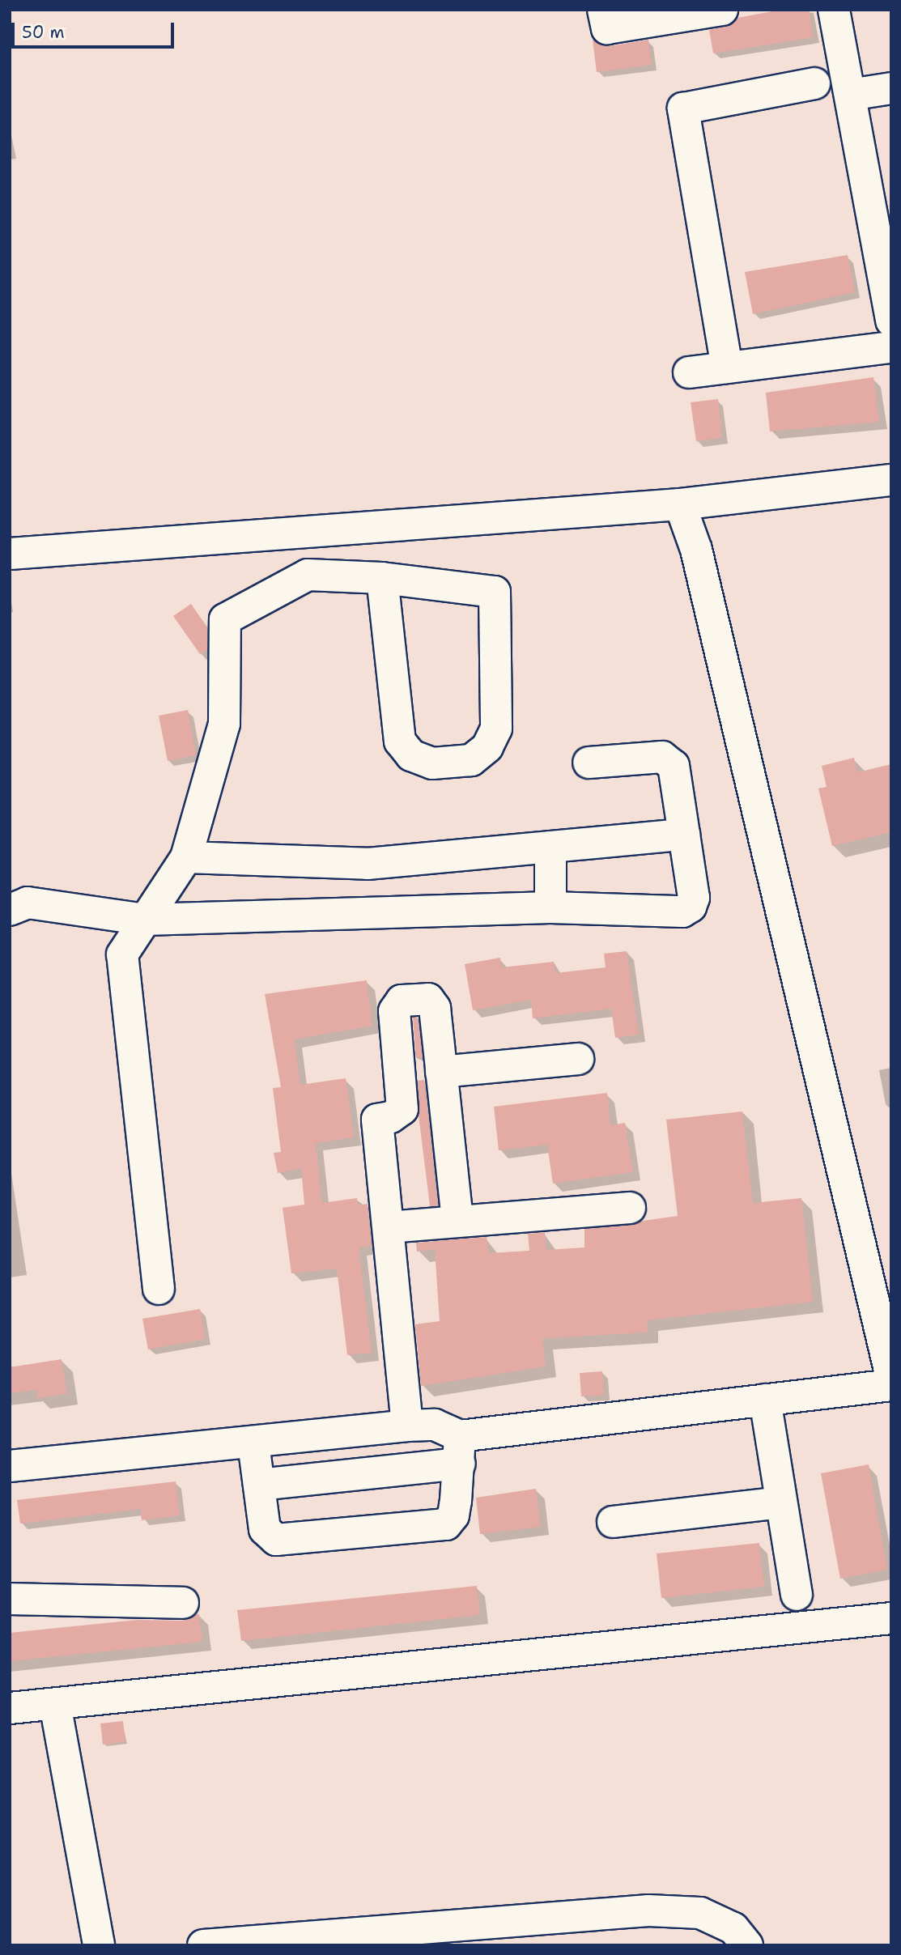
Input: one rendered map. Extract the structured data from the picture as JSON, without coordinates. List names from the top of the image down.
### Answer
{
  "scale_bar": "50 m"
}
